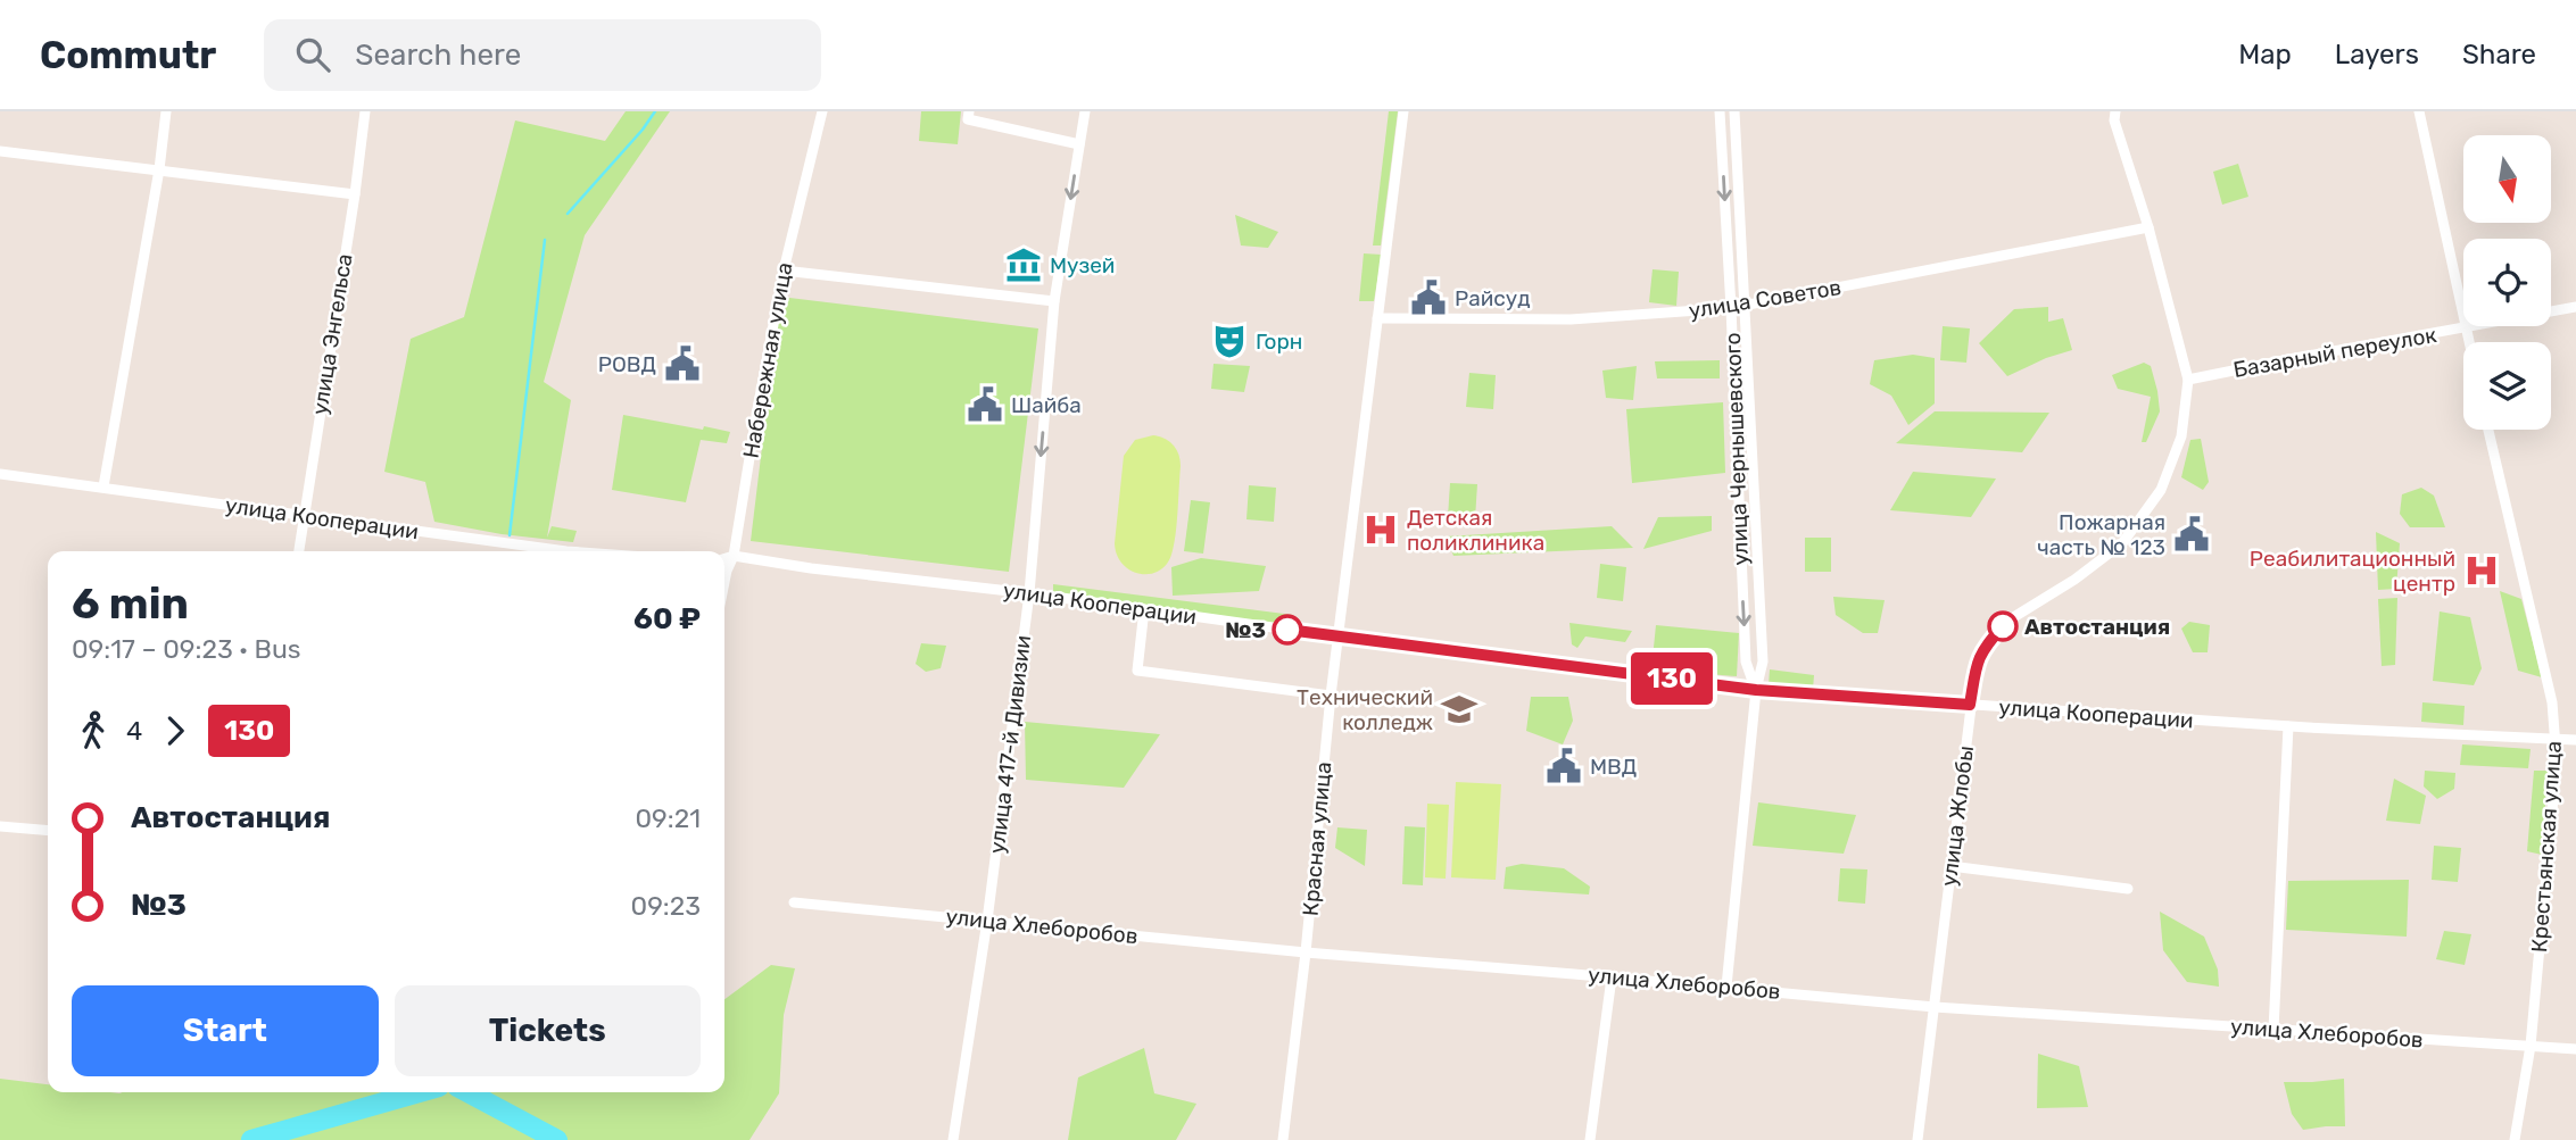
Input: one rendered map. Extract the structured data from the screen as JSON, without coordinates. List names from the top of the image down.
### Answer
{
  "streets": {
    "street": [
      "улица Советов",
      "улица Энгельса",
      "Базарный переулок",
      "Набережная улица",
      "улица Чернышевского",
      "улица Кооперации",
      "улица 417-й Дивизии",
      "улица Жлобы",
      "Красная улица",
      "Крестьянская улица",
      "улица Хлеборобов"
    ]
  },
  "crossings": [
    ["улица Советов", "улица Чернышевского"],
    ["улица Советов", "улица Жлобы"],
    ["улица Советов", "Красная улица"],
    ["улица Энгельса", "улица Кооперации"],
    ["Базарный переулок", "улица Жлобы"],
    ["Набережная улица", "улица Кооперации"],
    ["улица Чернышевского", "улица Кооперации"],
    ["улица Чернышевского", "улица Хлеборобов"],
    ["улица Кооперации", "улица 417-й Дивизии"],
    ["улица Кооперации", "улица Жлобы"],
    ["улица Кооперации", "Красная улица"],
    ["улица Кооперации", "Крестьянская улица"],
    ["улица 417-й Дивизии", "улица Хлеборобов"],
    ["улица Жлобы", "улица Хлеборобов"],
    ["Красная улица", "улица Хлеборобов"],
    ["Крестьянская улица", "улица Хлеборобов"]
  ],
  "one_way": ["улица 417-й Дивизии"],
  "places": {
    "museum": ["Музей"],
    "public building": [
      "Райсуд",
      "РОВД",
      "Шайба",
      "Пожарная часть № 123",
      "МВД"
    ],
    "theatre": ["Горн"],
    "hospital": ["Детская поликлиника", "Реабилитационный центр"],
    "other": ["Автостанция", "№3"],
    "school or university": ["Технический колледж"]
  },
  "lines": ["bus line 130"],
  "north": "bottom",
  "page": {
    "header": "Commutr",
    "search": "Search here",
    "nav": ["Map", "Layers", "Share"],
    "on_map": "130",
    "heading": ["6 min", "09:17 – 09:23 · Bus", "60 ₽"],
    "legs": ["4", "130"],
    "list": [
      {
        "name": "Автостанция",
        "value": "09:21"
      },
      {
        "name": "№3",
        "value": "09:23"
      }
    ],
    "buttons": ["Start", "Tickets"]
  }
}
